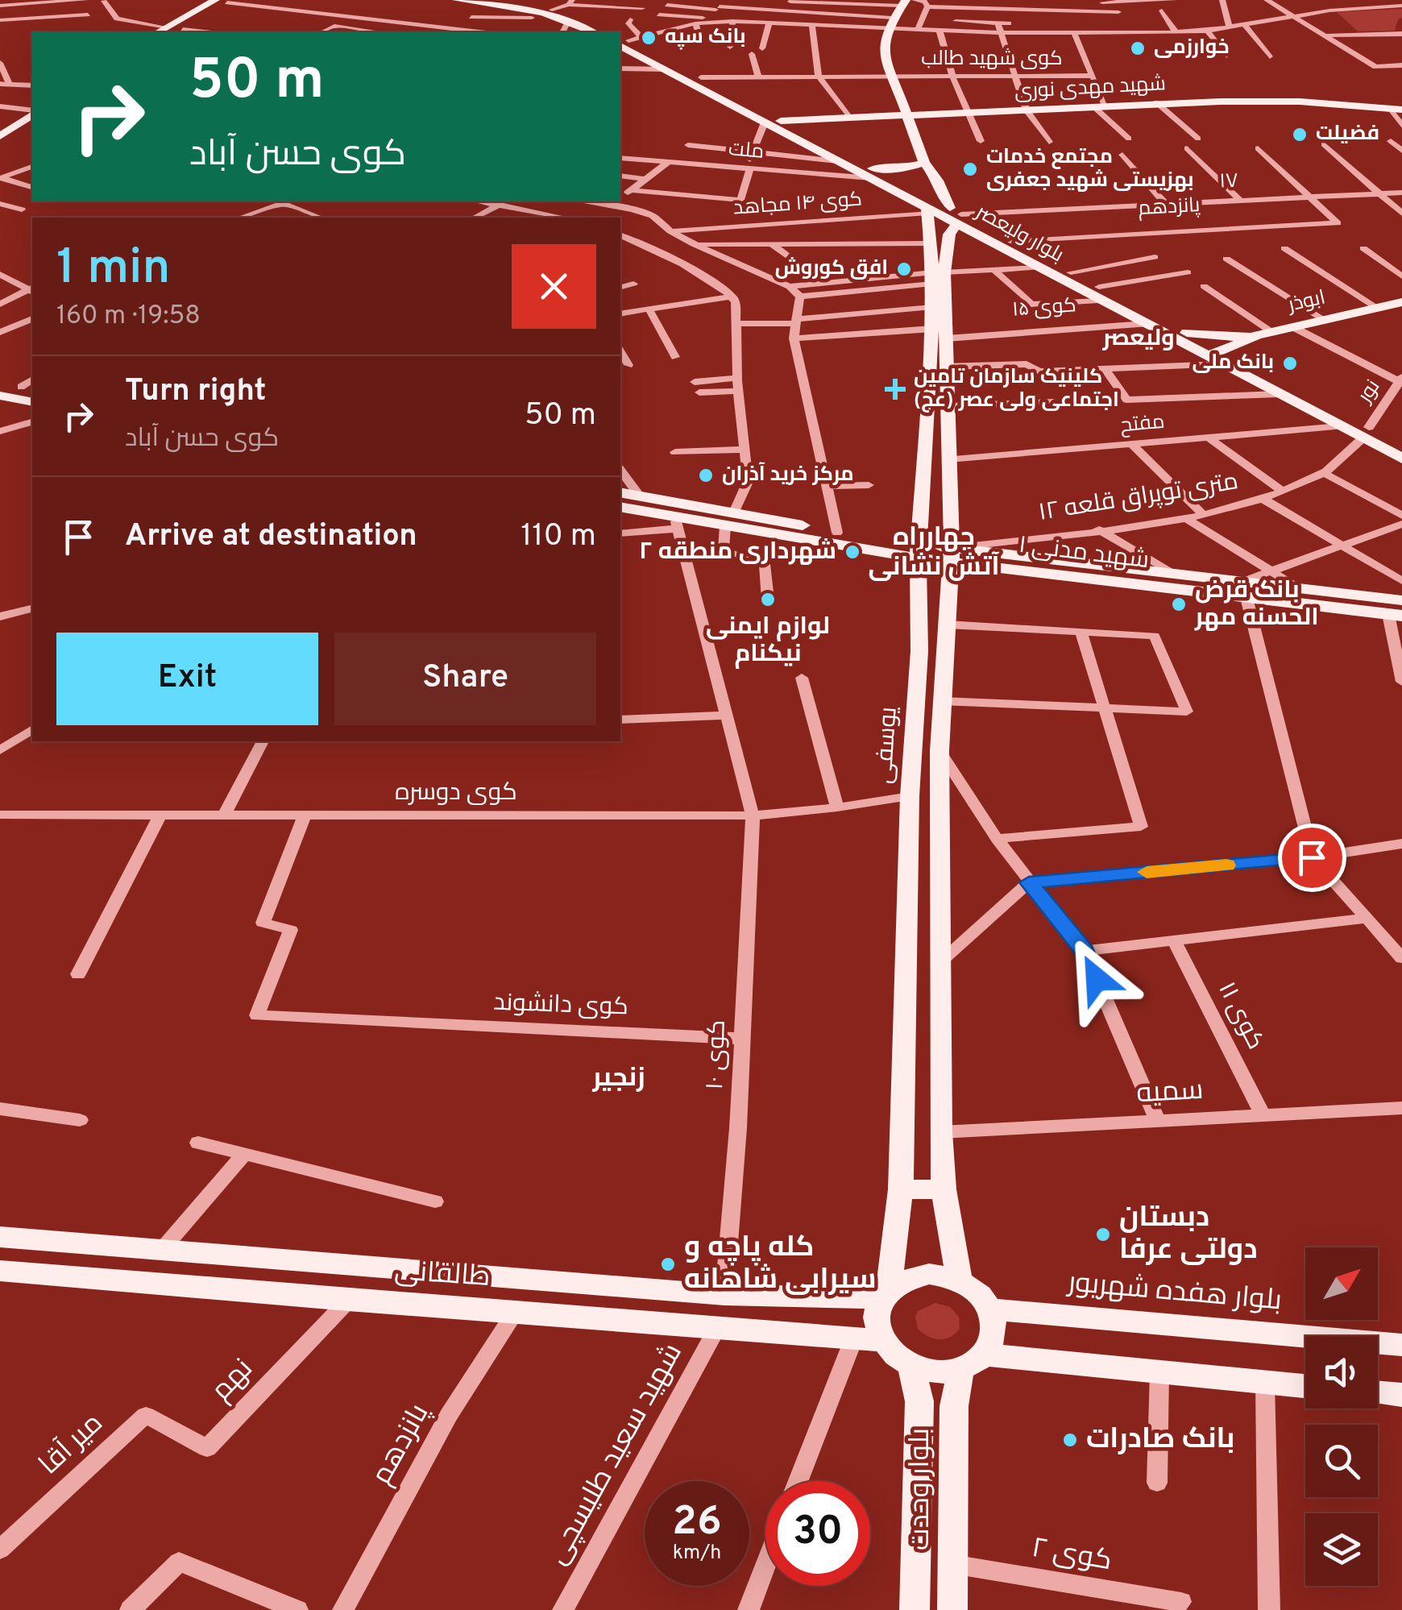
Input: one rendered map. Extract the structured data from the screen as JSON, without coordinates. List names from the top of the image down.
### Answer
{
  "streets": {
    "main road": [
      "شهید مهدی نوری",
      "بلوار ولیعصر",
      "ابوذر",
      "شهید مدنی ۱",
      "یوسفی",
      "طالقانی",
      "بلوار هفده شهریور",
      "بلوار وحدت"
    ],
    "street": [
      "کوی شهید طالب",
      "ملت",
      "۱۷",
      "کوی ۱۴ مجاهد",
      "پانزدهم",
      "کوی ۱۵",
      "نور",
      "مفتح",
      "۱۲ متری توپراق قلعه",
      "کوی دوسره",
      "کوی دانشوند",
      "کوی ۱۱",
      "کوی ۱۰",
      "سمیه",
      "نهم",
      "میر آقا",
      "شهید سعید طلیسچی",
      "کوی ۲"
    ]
  },
  "crossings": [
    ["کوی شهید طالب", "بلوار ولیعصر"],
    ["شهید مهدی نوری", "بلوار ولیعصر"],
    ["ملت", "بلوار ولیعصر"],
    ["۱۷", "پانزدهم"],
    ["۱۷", "بلوار ولیعصر"],
    ["۱۷", "یوسفی"],
    ["کوی ۱۴ مجاهد", "بلوار ولیعصر"],
    ["کوی ۱۴ مجاهد", "یوسفی"],
    ["پانزدهم", "بلوار ولیعصر"],
    ["پانزدهم", "طالقانی"],
    ["بلوار ولیعصر", "ابوذر"],
    ["بلوار ولیعصر", "کوی ۱۵"],
    ["بلوار ولیعصر", "نور"],
    ["بلوار ولیعصر", "مفتح"],
    ["بلوار ولیعصر", "۱۲ متری توپراق قلعه"],
    ["بلوار ولیعصر", "یوسفی"],
    ["کوی ۱۵", "یوسفی"],
    ["نور", "۱۲ متری توپراق قلعه"],
    ["مفتح", "یوسفی"],
    ["۱۲ متری توپراق قلعه", "شهید مدنی ۱"],
    ["۱۲ متری توپراق قلعه", "یوسفی"],
    ["شهید مدنی ۱", "یوسفی"],
    ["شهید مدنی ۱", "کوی ۱۰"],
    ["یوسفی", "کوی دوسره"],
    ["یوسفی", "سمیه"],
    ["یوسفی", "طالقانی"],
    ["یوسفی", "بلوار هفده شهریور"],
    ["یوسفی", "بلوار وحدت"],
    ["کوی دوسره", "کوی دانشوند"],
    ["کوی دوسره", "کوی ۱۰"],
    ["کوی دانشوند", "کوی ۱۰"],
    ["کوی ۱۱", "سمیه"],
    ["کوی ۱۰", "طالقانی"],
    ["طالقانی", "بلوار هفده شهریور"],
    ["طالقانی", "نهم"],
    ["طالقانی", "شهید سعید طلیسچی"],
    ["طالقانی", "بلوار وحدت"],
    ["بلوار هفده شهریور", "بلوار وحدت"],
    ["نهم", "میر آقا"],
    ["بلوار وحدت", "کوی ۲"]
  ],
  "districts": ["ولیعصر", "چهارراه آتش نشانی", "زنجیر"],
  "places": {
    "other": [
      "بانک سپه",
      "خوارزمی",
      "فضیلت",
      "مجتمع خدمات بهزیستی شهید جعفری",
      "افق کوروش",
      "بانک ملی",
      "مرکز خرید آذران",
      "شهرداری منطقه ۲",
      "لوازم ایمنی نیکنام",
      "بانک قرض الحسنه مهر",
      "دبستان دولتی عرفا",
      "کله پاچه و سیرابی شاهانه",
      "بانک صادرات"
    ],
    "health": ["کلینیک سازمان تامین اجتماعی ولی عصر (عج)"]
  },
  "north": "top right",
  "page": {
    "turn": ["50 m", "کوی حسن آباد"],
    "heading": ["1 min", "160 m · 19:58"],
    "list": [
      {
        "name": "Turn right",
        "note": "کوی حسن آباد",
        "value": "50 m"
      },
      {
        "name": "Arrive at destination",
        "value": "110 m"
      }
    ],
    "buttons": ["Exit", "Share"],
    "speed": "26 km/h",
    "limit": "30"
  }
}
